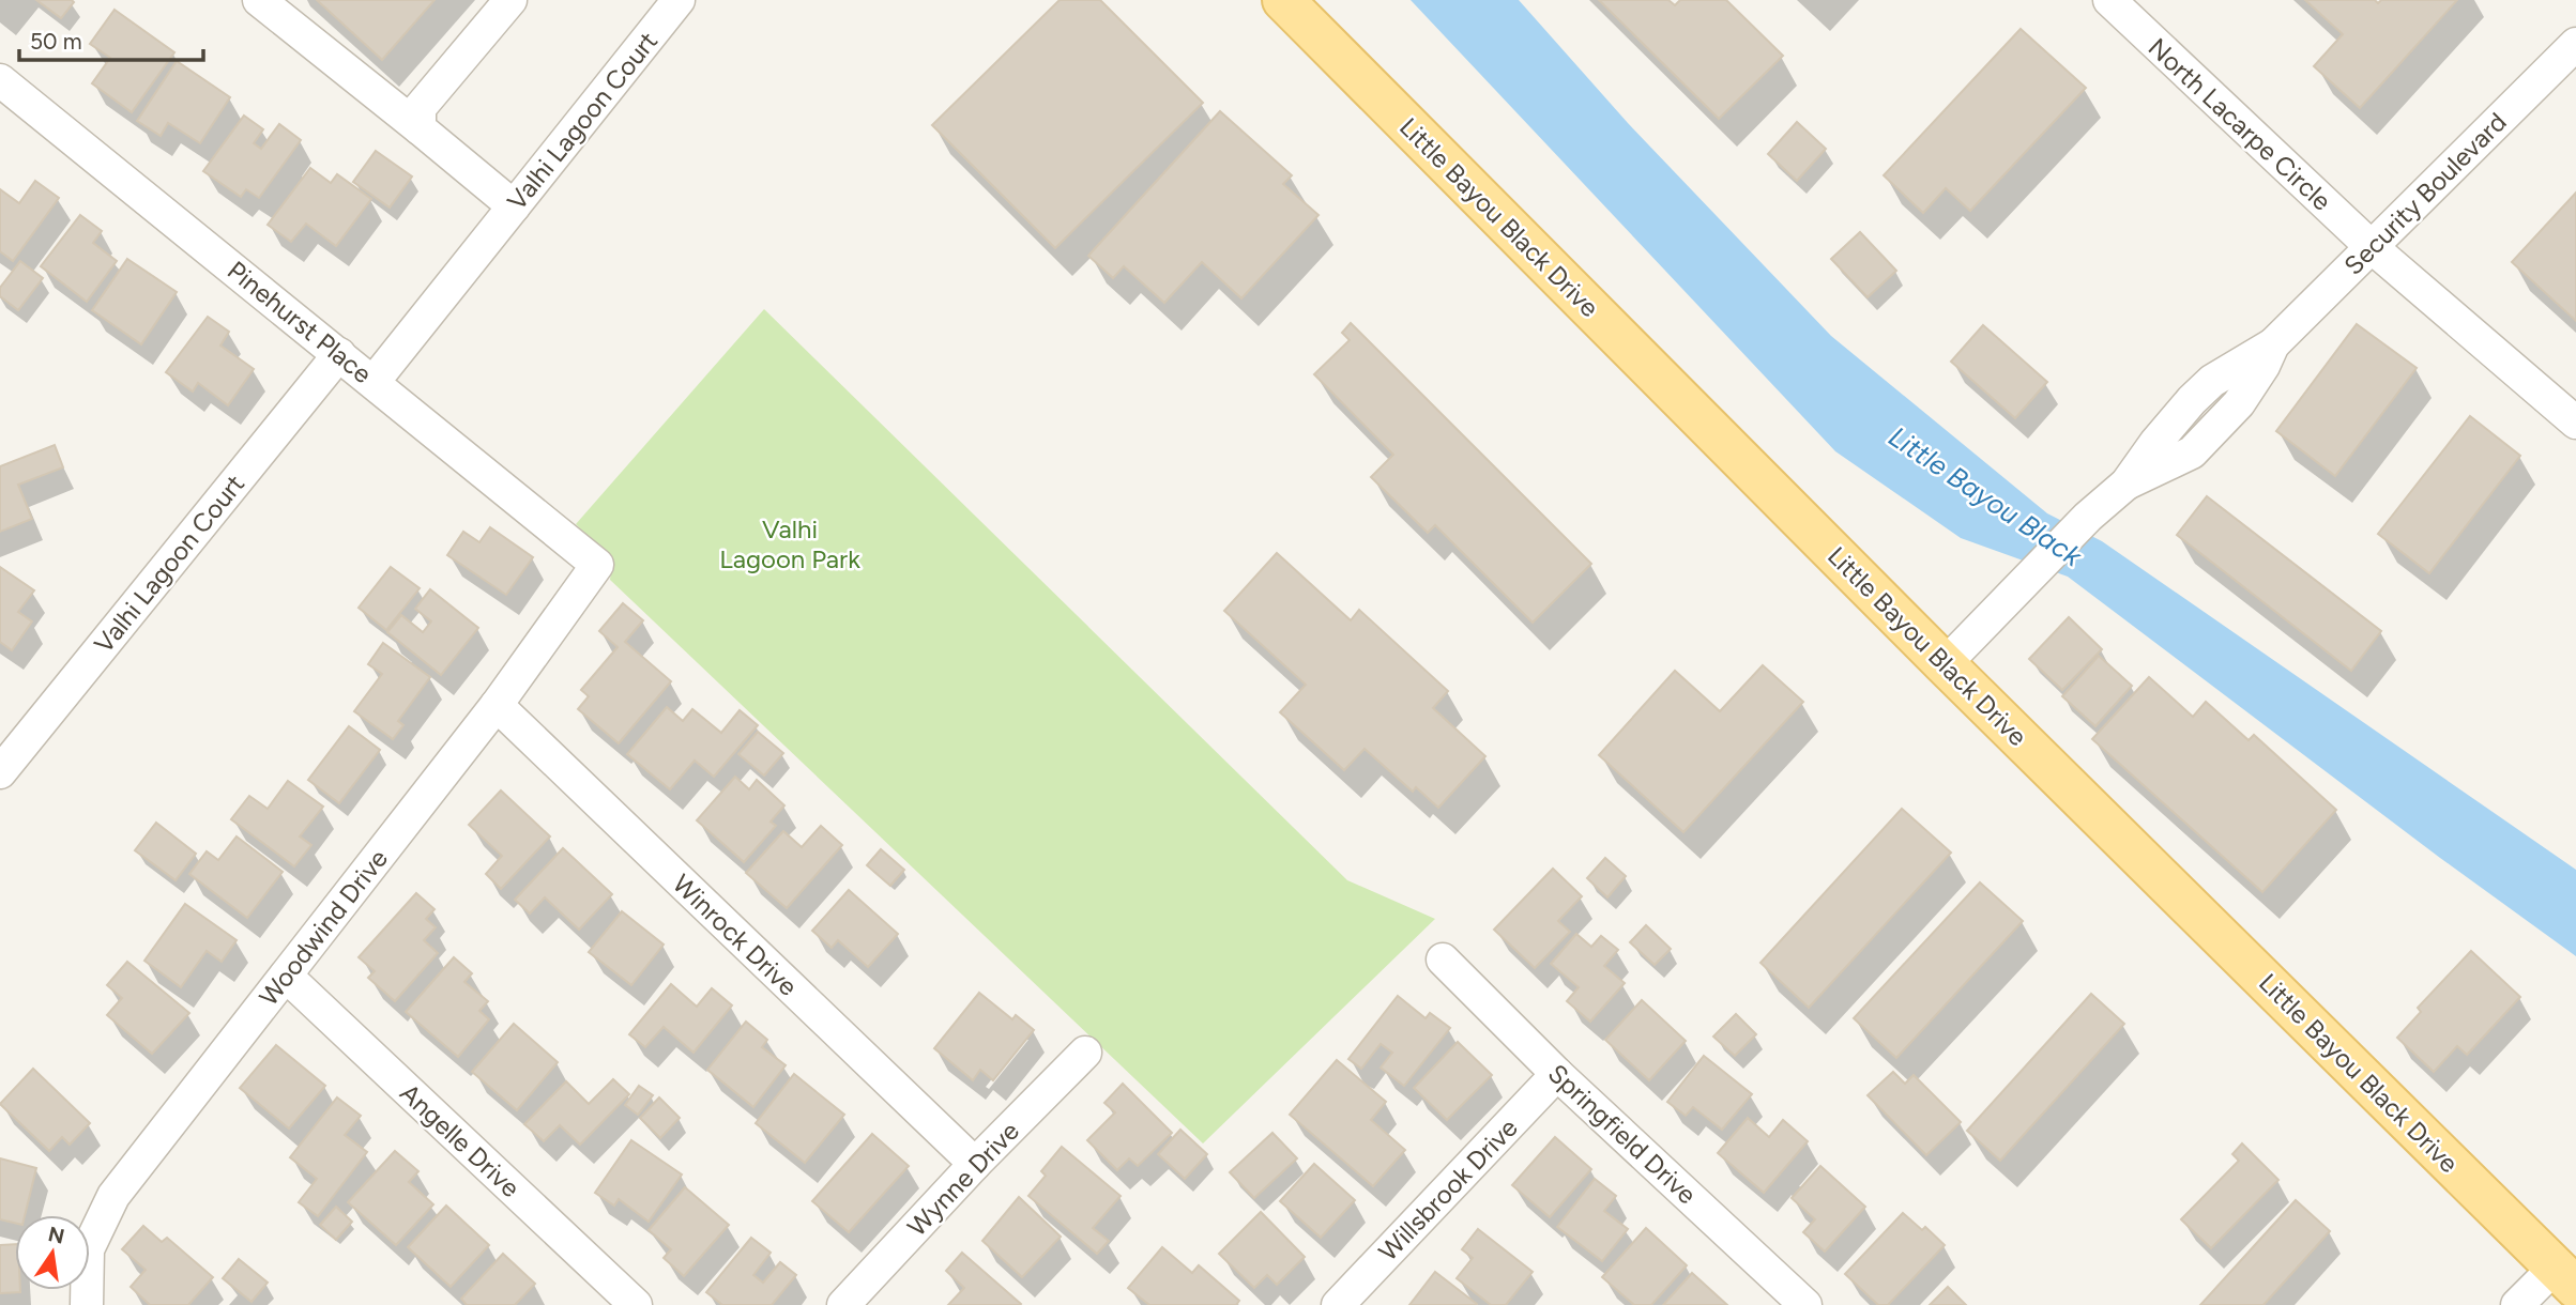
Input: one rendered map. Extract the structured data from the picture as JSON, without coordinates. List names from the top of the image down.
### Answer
{
  "streets": {
    "main road": ["Little Bayou Black Drive"],
    "street": [
      "Valhi Lagoon Court",
      "North Lacarpe Circle",
      "Security Boulevard",
      "Pinehurst Place",
      "Woodwind Drive",
      "Winrock Drive",
      "Springfield Drive",
      "Angelle Drive",
      "Wynne Drive",
      "Willsbrook Drive"
    ]
  },
  "crossings": [
    ["Valhi Lagoon Court", "Pinehurst Place"],
    ["North Lacarpe Circle", "Security Boulevard"],
    ["Security Boulevard", "Little Bayou Black Drive"],
    ["Pinehurst Place", "Woodwind Drive"],
    ["Woodwind Drive", "Winrock Drive"],
    ["Woodwind Drive", "Angelle Drive"],
    ["Winrock Drive", "Wynne Drive"],
    ["Springfield Drive", "Willsbrook Drive"]
  ],
  "water": ["Little Bayou Black"],
  "parks": ["Valhi Lagoon Park"],
  "scale_bar": "50 m",
  "north": "top"
}
